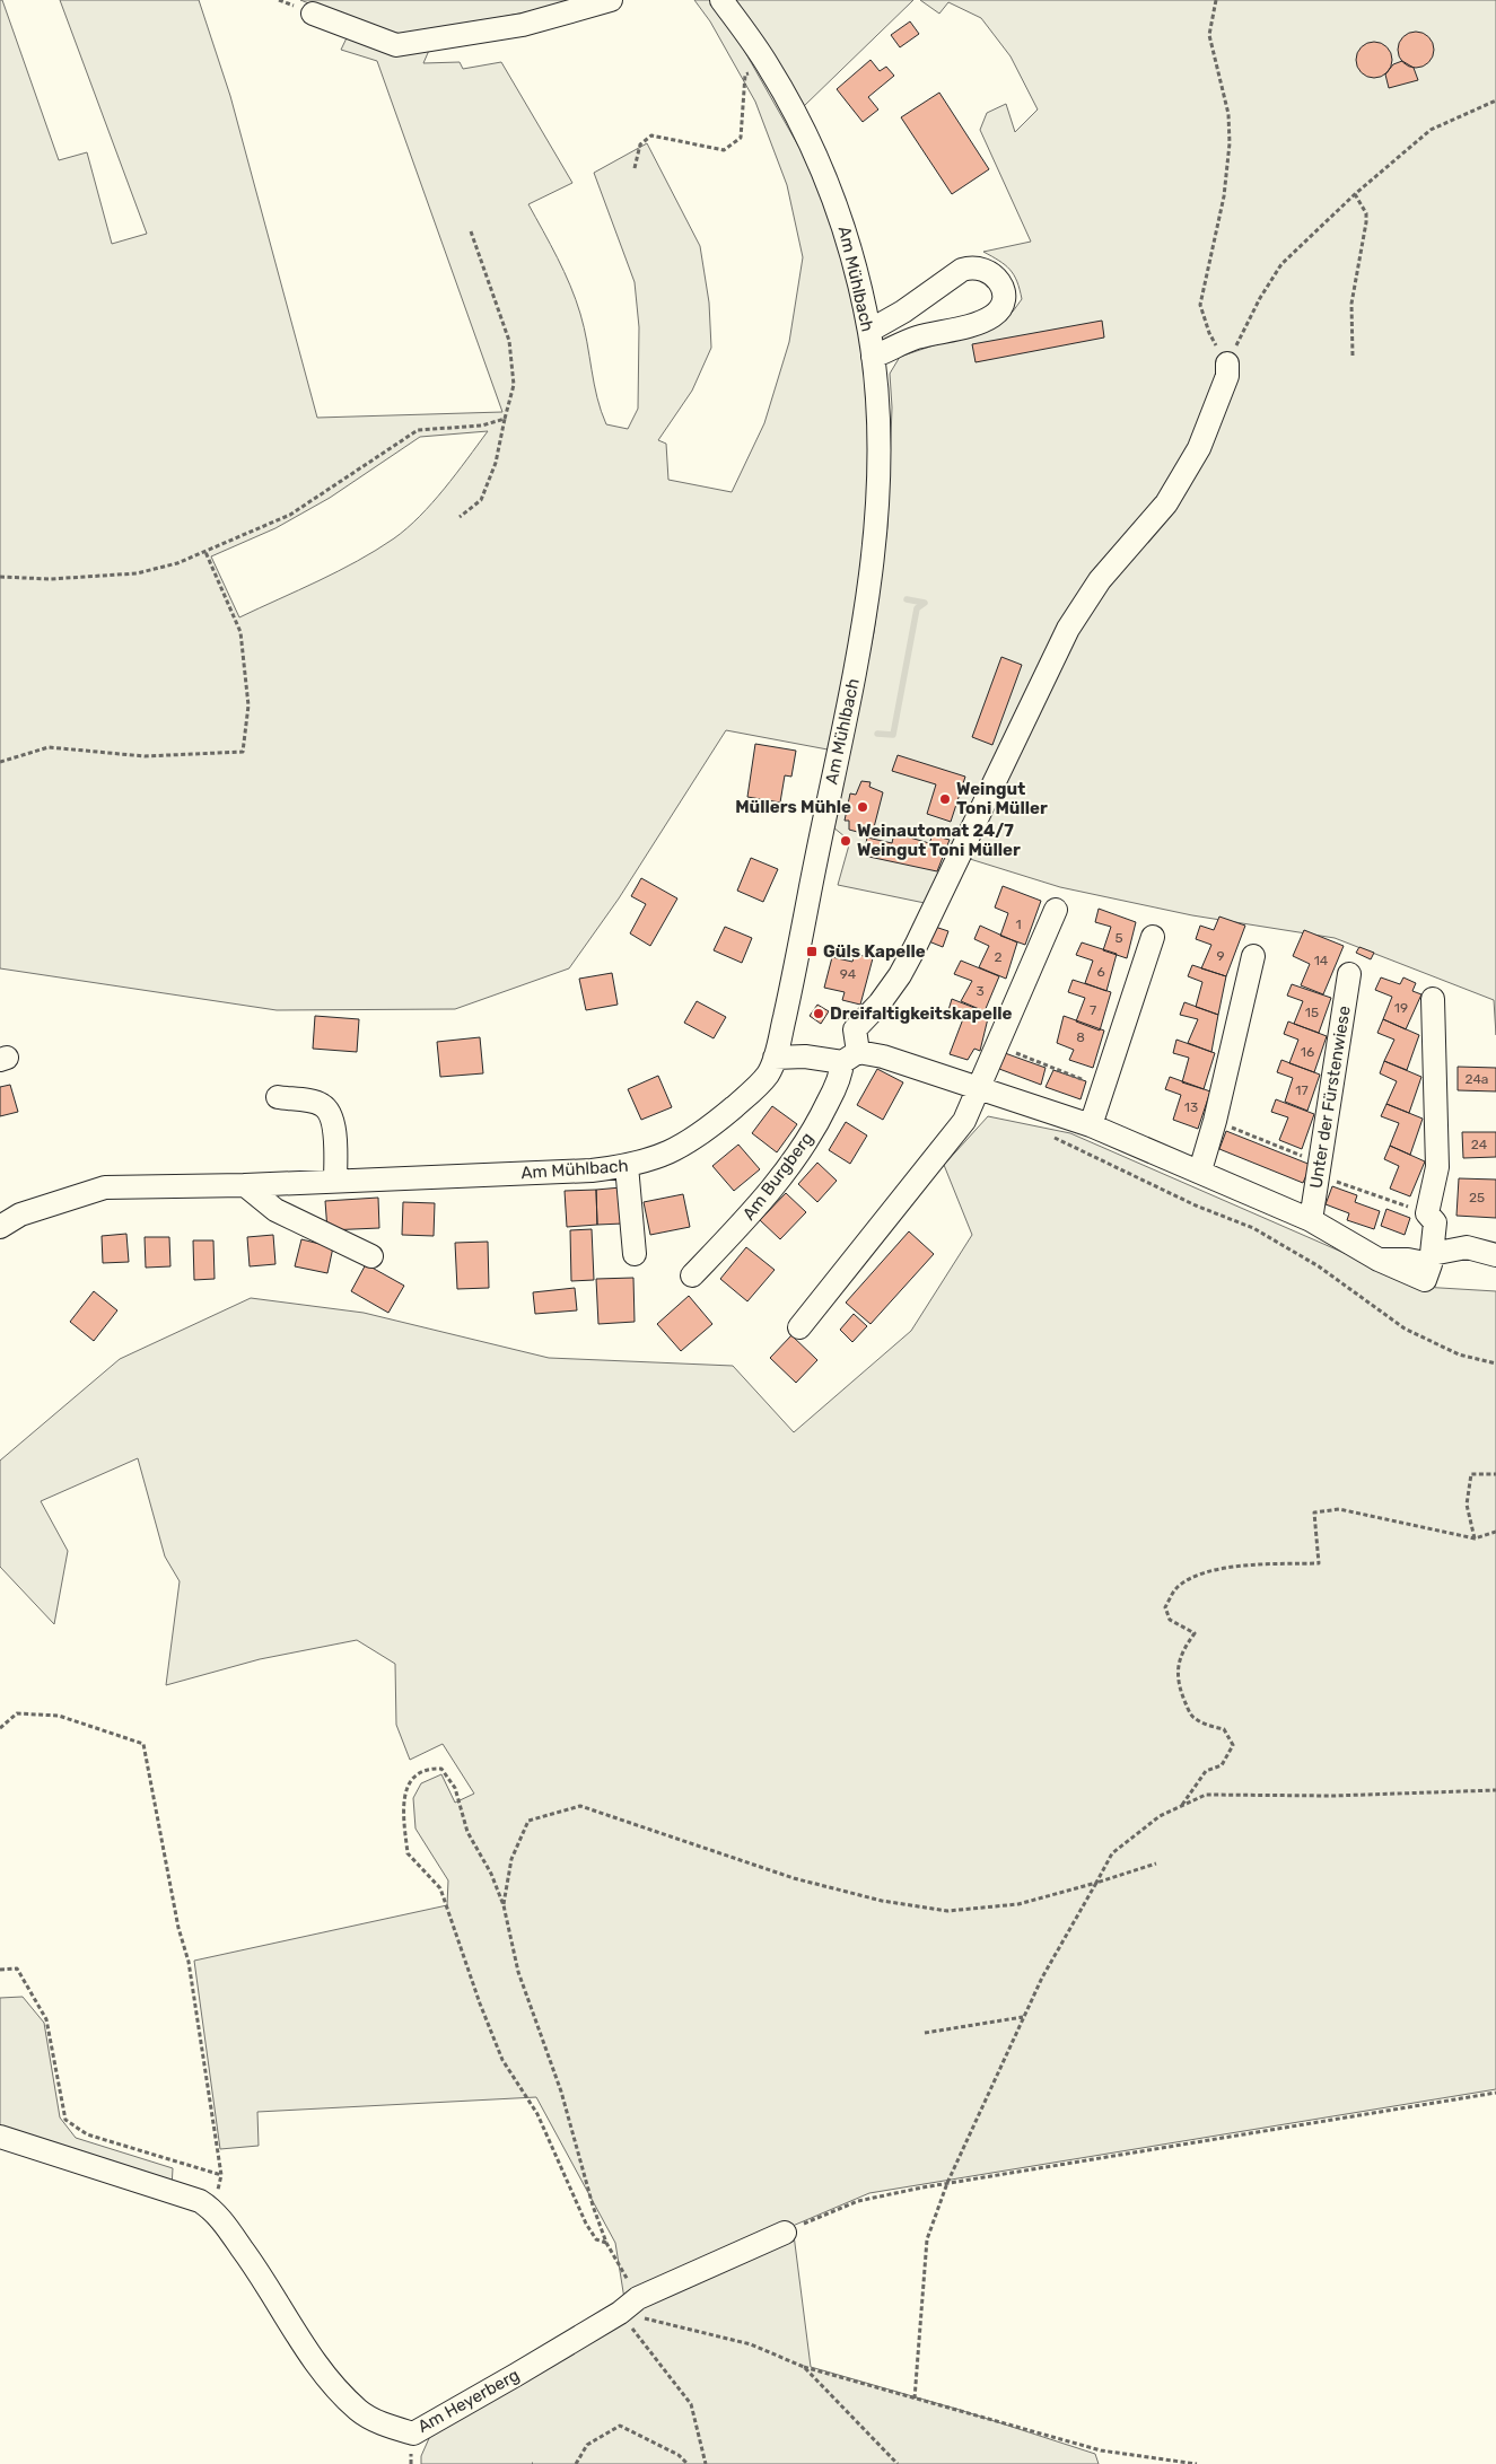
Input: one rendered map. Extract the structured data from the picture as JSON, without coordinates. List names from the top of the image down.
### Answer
{
  "streets": {
    "street": [
      "Am Mühlbach",
      "Unter der Fürstenwiese",
      "Am Burgberg",
      "Am Heyerberg"
    ]
  },
  "places": {
    "other": [
      "Weingut Toni Müller",
      "Müllers Mühle",
      "Weinautomat 24/7 Weingut Toni Müller",
      "Dreifaltigkeitskapelle"
    ],
    "transit": ["Güls Kapelle"]
  },
  "house_numbers": [
    "1",
    "5",
    "9",
    "2",
    "14",
    "6",
    "94",
    "3",
    "19",
    "7",
    "15",
    "8",
    "16",
    "24a",
    "17",
    "13",
    "24",
    "25"
  ]
}
